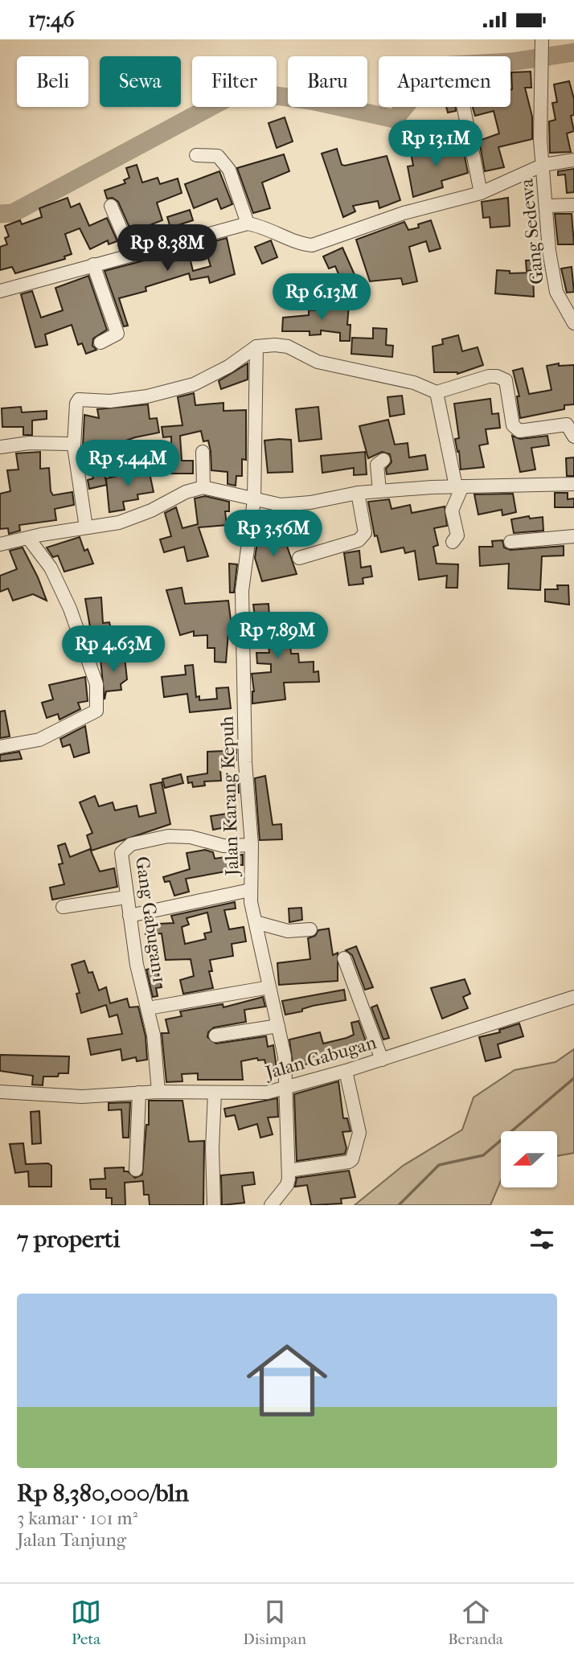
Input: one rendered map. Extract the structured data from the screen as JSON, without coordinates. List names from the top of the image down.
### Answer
{
  "streets": {
    "street": [
      "Gang Sedewa",
      "Jalan Karang Kepuh",
      "Gang Gabugan 1",
      "Jalan Gabugan"
    ]
  },
  "crossings": [
    ["Jalan Karang Kepuh", "Gang Gabugan 1"],
    ["Jalan Karang Kepuh", "Jalan Gabugan"],
    ["Gang Gabugan 1", "Jalan Gabugan"]
  ],
  "north": "left",
  "page": {
    "status": "17:46",
    "chip": [
      "Beli",
      "Sewa",
      "Filter",
      "Baru",
      "Apartemen"
    ],
    "price": [
      "Rp 13.1M",
      "Rp 8.38M",
      "Rp 6.13M",
      "Rp 5.44M",
      "Rp 3.56M",
      "Rp 7.89M",
      "Rp 4.63M"
    ],
    "heading": "7 properti",
    "list": [
      {
        "name": "Rp 8,380,000/bln",
        "note": "3 kamar · 101 m² · Jalan Tanjung"
      }
    ],
    "tabs": ["Peta", "Disimpan", "Beranda"]
  }
}
